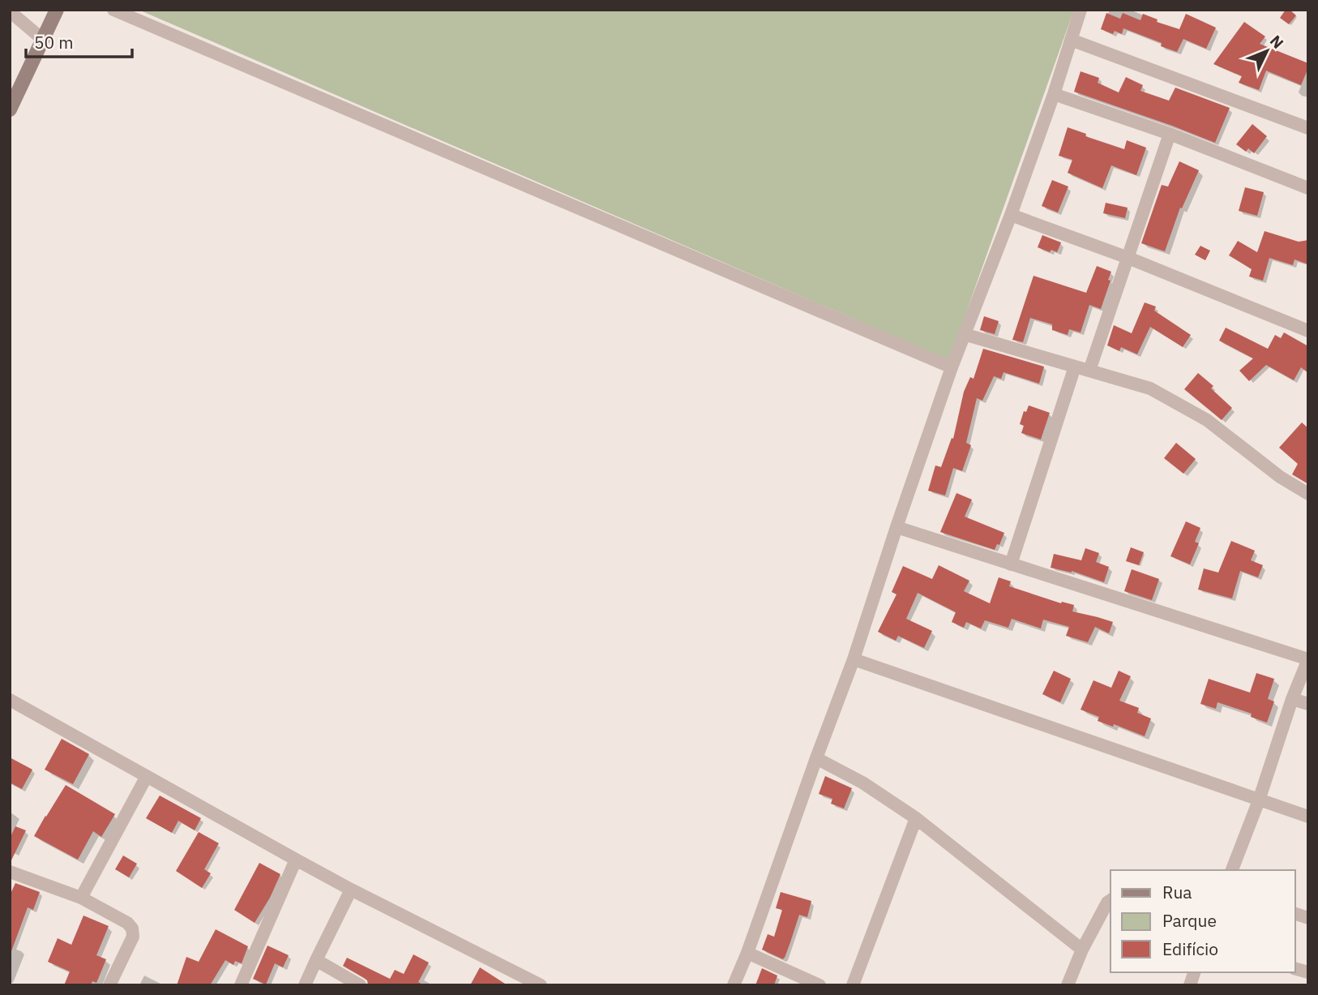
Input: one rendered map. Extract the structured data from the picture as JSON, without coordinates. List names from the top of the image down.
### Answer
{
  "legend": ["Rua", "Parque", "Edifício"],
  "scale_bar": "50 m",
  "north": "top right"
}
